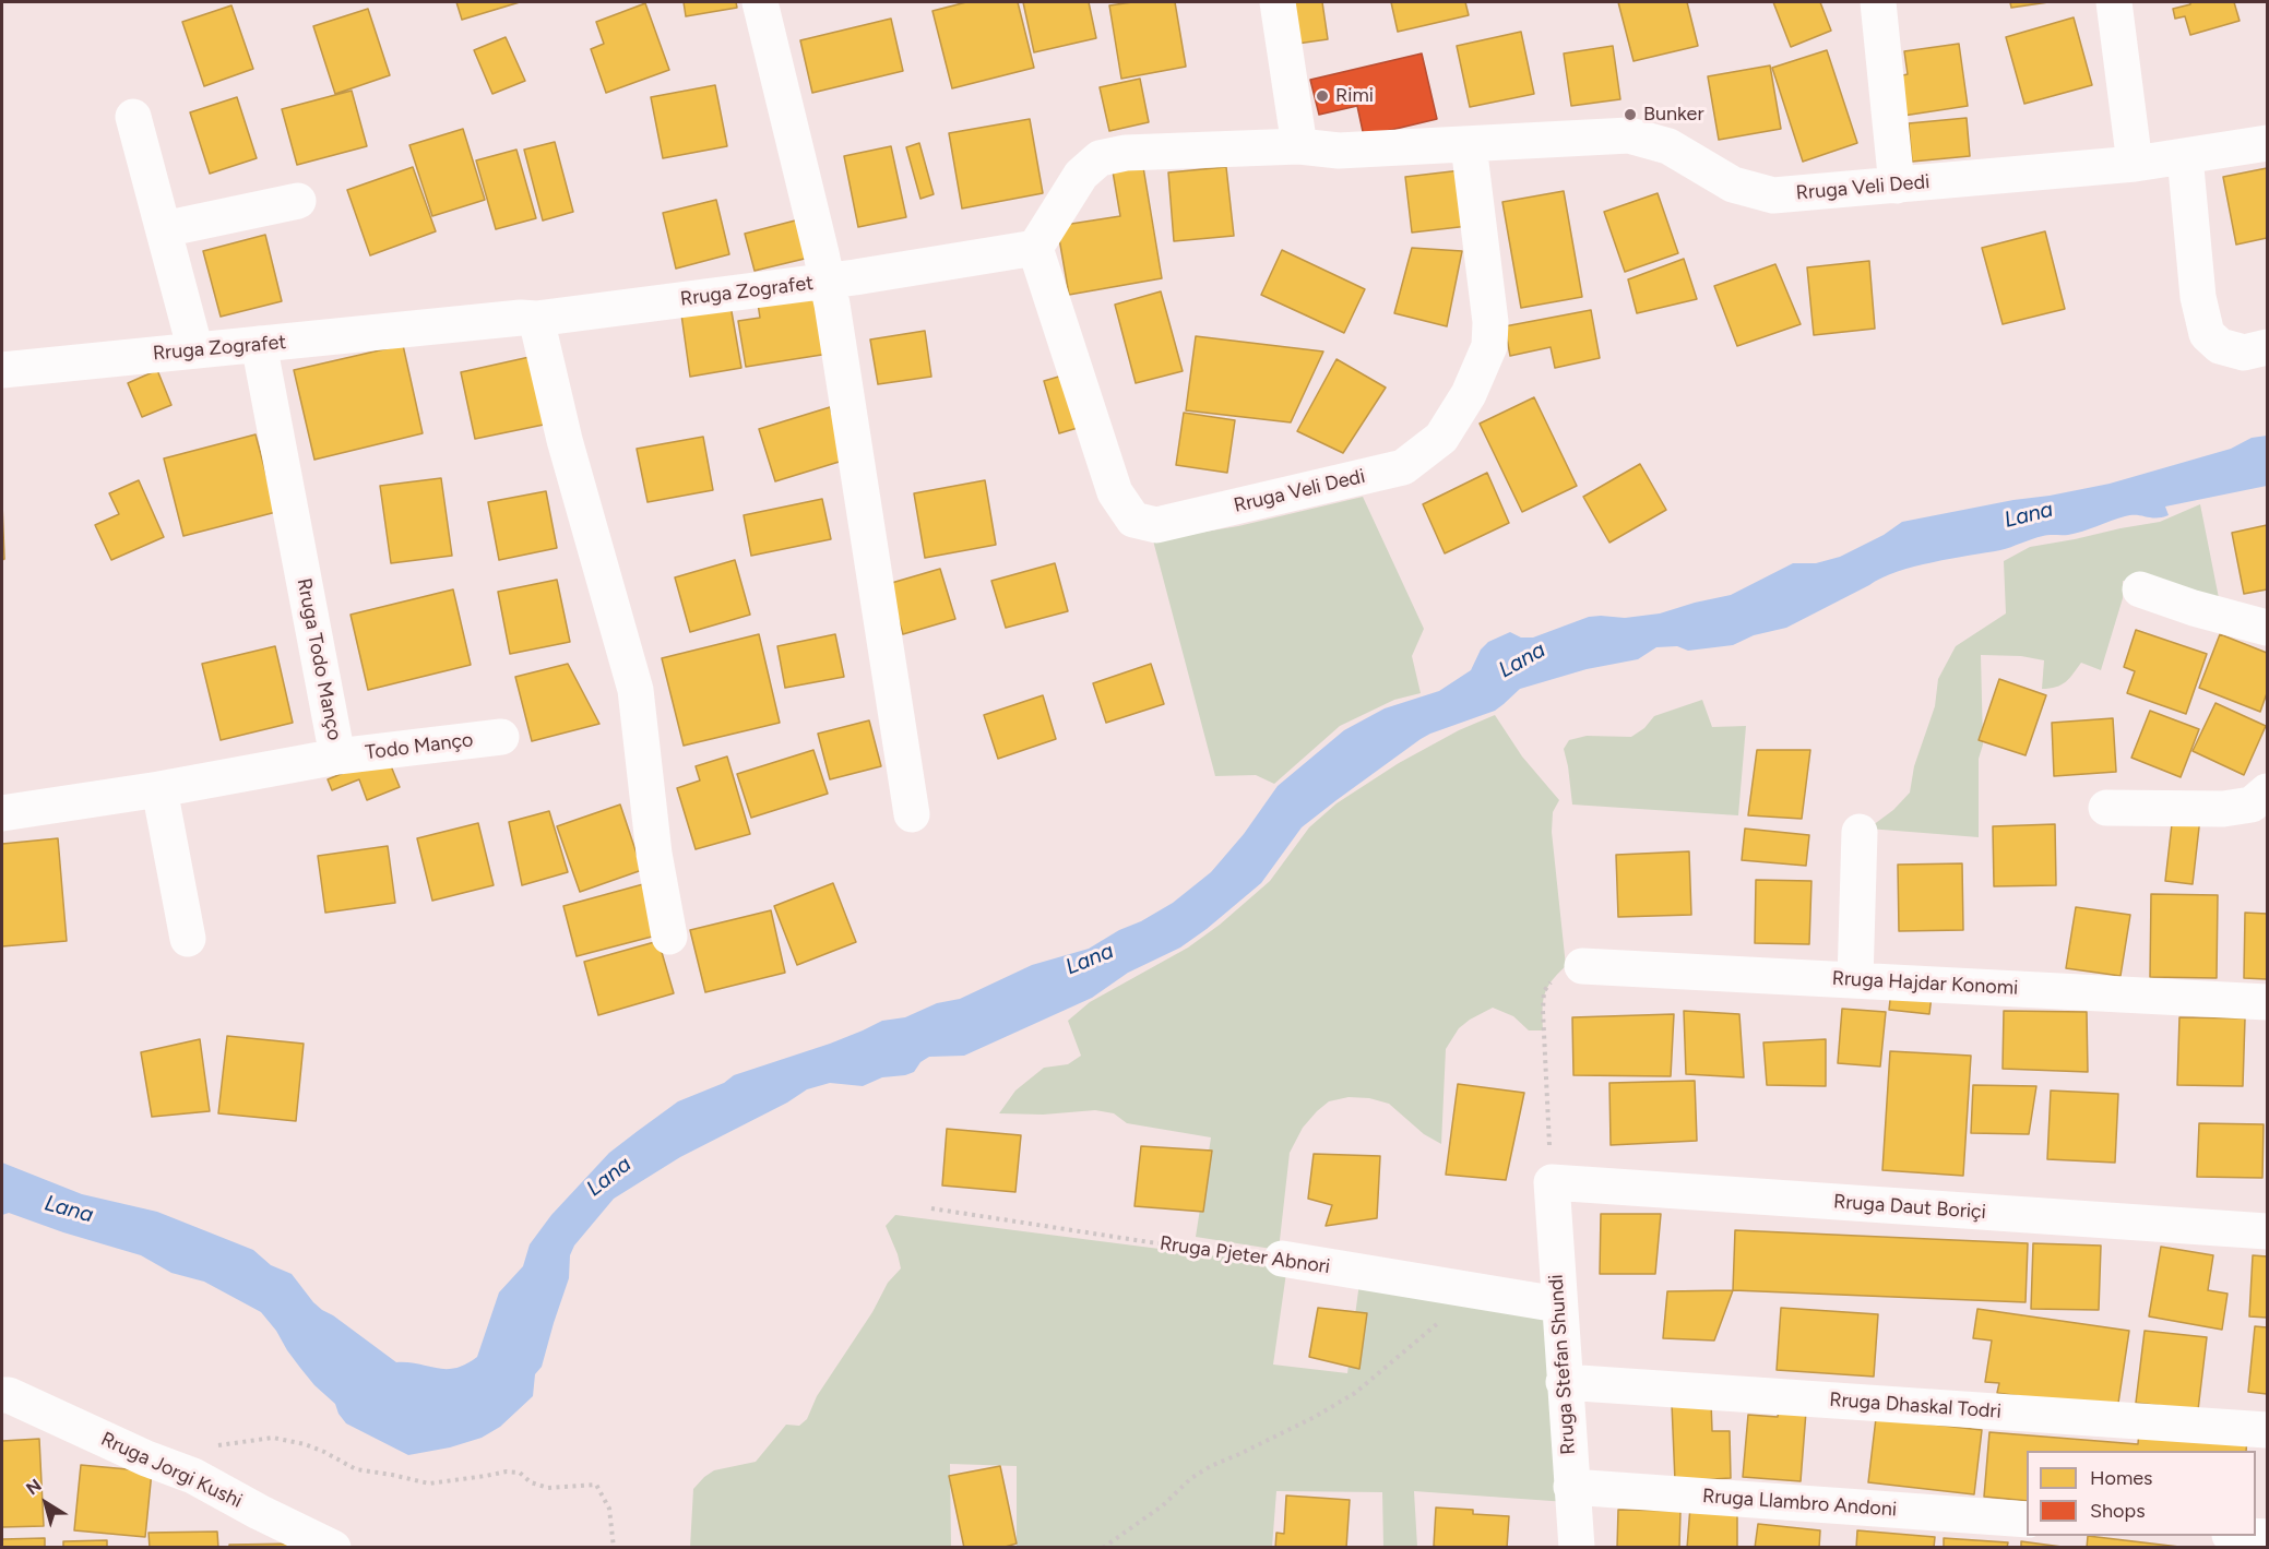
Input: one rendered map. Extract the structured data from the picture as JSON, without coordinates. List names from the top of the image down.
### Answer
{
  "streets": {
    "street": [
      "Rruga Veli Dedi",
      "Rruga Zografet",
      "Rruga Todo Manço",
      "Todo Manço",
      "Rruga Hajdar Konomi",
      "Rruga Daut Boriçi",
      "Rruga Pjeter Abnori",
      "Rruga Stefan Shundi",
      "Rruga Dhaskal Todri",
      "Rruga Jorgi Kushi",
      "Rruga Llambro Andoni"
    ]
  },
  "crossings": [
    ["Rruga Veli Dedi", "Rruga Zografet"],
    ["Rruga Zografet", "Rruga Todo Manço"],
    ["Rruga Todo Manço", "Todo Manço"],
    ["Rruga Daut Boriçi", "Rruga Stefan Shundi"],
    ["Rruga Pjeter Abnori", "Rruga Stefan Shundi"],
    ["Rruga Stefan Shundi", "Rruga Dhaskal Todri"],
    ["Rruga Stefan Shundi", "Rruga Llambro Andoni"]
  ],
  "water": ["Lana"],
  "places": ["Rimi", "Bunker"],
  "legend": ["Homes", "Shops"],
  "north": "top left"
}
